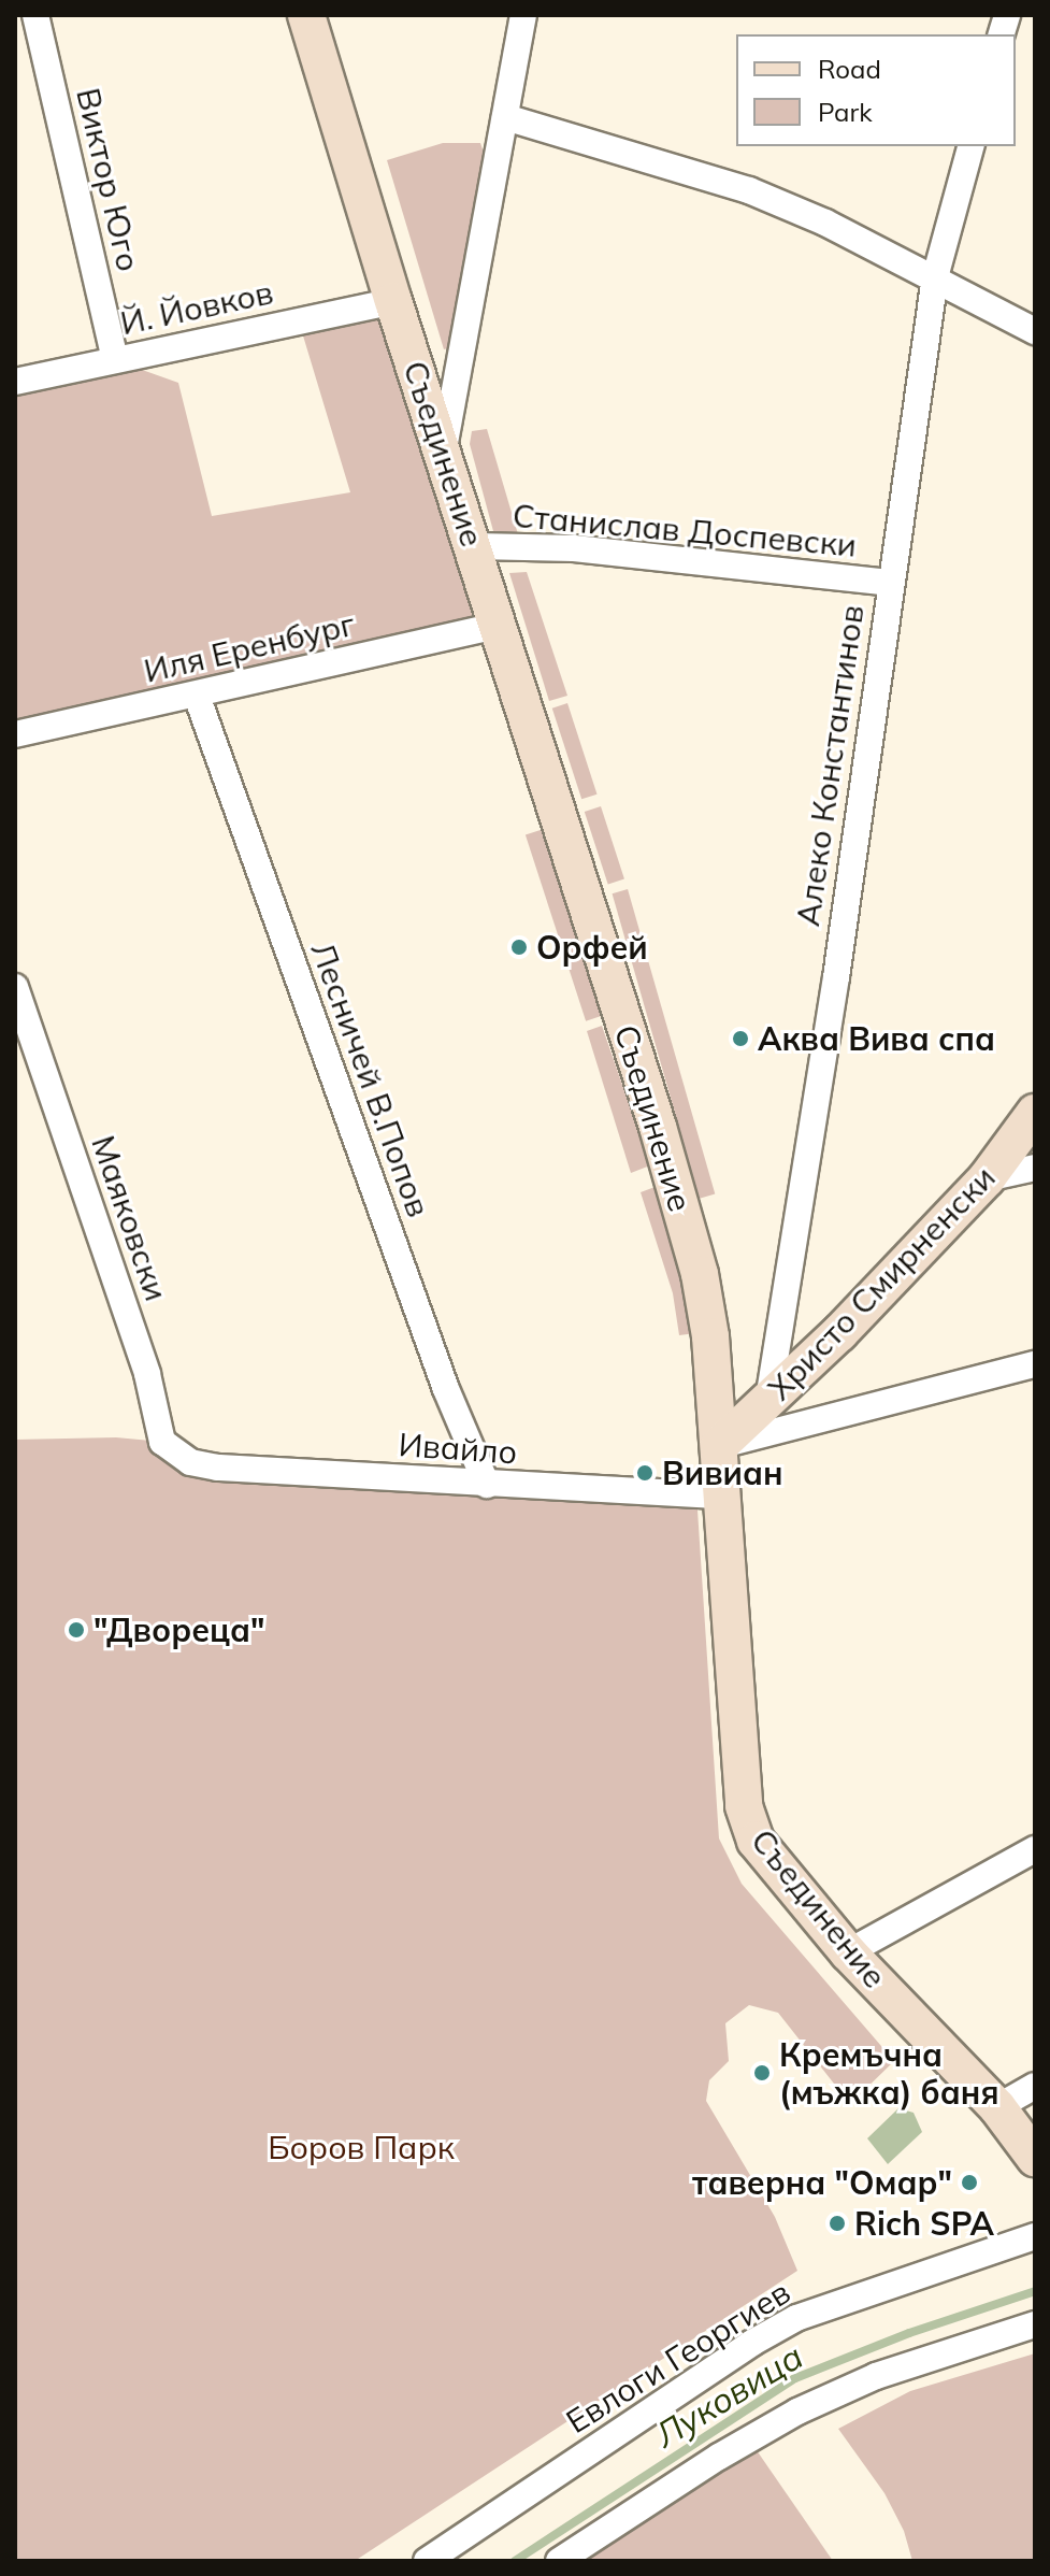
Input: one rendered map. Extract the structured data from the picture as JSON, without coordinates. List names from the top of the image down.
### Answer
{
  "streets": {
    "street": [
      "Виктор Юго",
      "Й. Йовков",
      "Съединение",
      "Станислав Доспевски",
      "Иля Еренбург",
      "Алеко Константинов",
      "Лесничей В.Попов",
      "Маяковски",
      "Христо Смирненски",
      "Ивайло",
      "Евлоги Георгиев"
    ]
  },
  "crossings": [
    ["Виктор Юго", "Й. Йовков"],
    ["Й. Йовков", "Съединение"],
    ["Съединение", "Станислав Доспевски"],
    ["Съединение", "Иля Еренбург"],
    ["Съединение", "Христо Смирненски"],
    ["Съединение", "Ивайло"],
    ["Станислав Доспевски", "Алеко Константинов"],
    ["Иля Еренбург", "Лесничей В.Попов"],
    ["Алеко Константинов", "Христо Смирненски"],
    ["Лесничей В.Попов", "Ивайло"],
    ["Маяковски", "Ивайло"]
  ],
  "water": ["Луковица"],
  "parks": ["Боров Парк"],
  "places": [
    "Орфей",
    "Аква Вива спа",
    "Вивиан",
    "\"Двореца\"",
    "Кремъчна (мъжка) баня",
    "таверна \"Омар\"",
    "Rich SPA"
  ],
  "legend": ["Road", "Park"]
}
